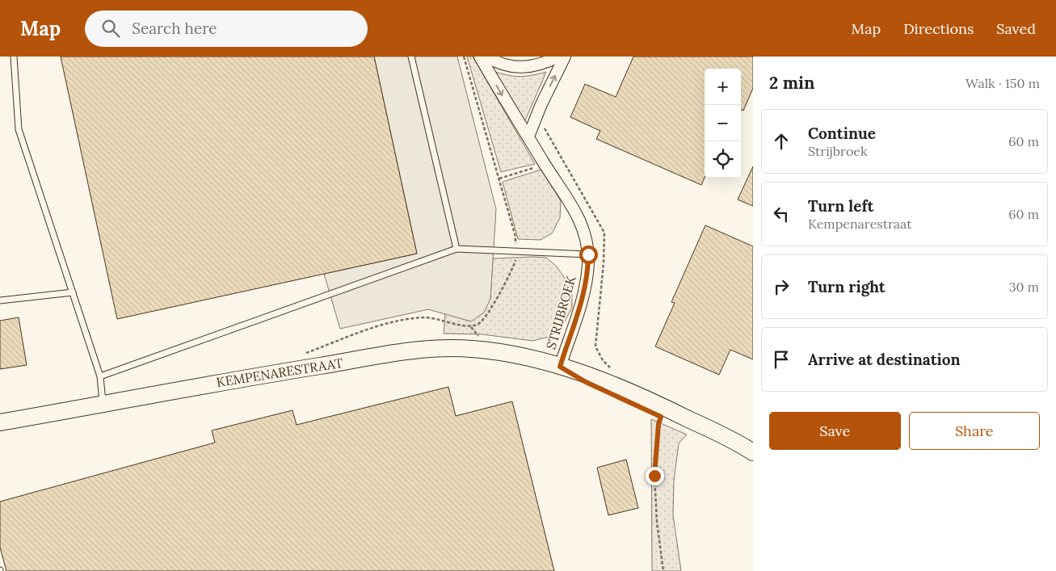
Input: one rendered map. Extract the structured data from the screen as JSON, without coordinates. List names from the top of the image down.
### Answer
{
  "streets": {
    "street": ["STRIJBROEK", "KEMPENARESTRAAT"]
  },
  "crossings": [
    ["STRIJBROEK", "KEMPENARESTRAAT"]
  ],
  "page": {
    "header": "Map",
    "search": "Search here",
    "nav": ["Map", "Directions", "Saved"],
    "heading": ["2 min", "Walk · 150 m"],
    "map_buttons": ["+", "−"],
    "list": [
      ["Continue", "Strijbroek", "60 m"],
      ["Turn left", "Kempenarestraat", "60 m"],
      ["Turn right", "30 m"],
      "Arrive at destination"
    ],
    "buttons": ["Save", "Share"]
  }
}
